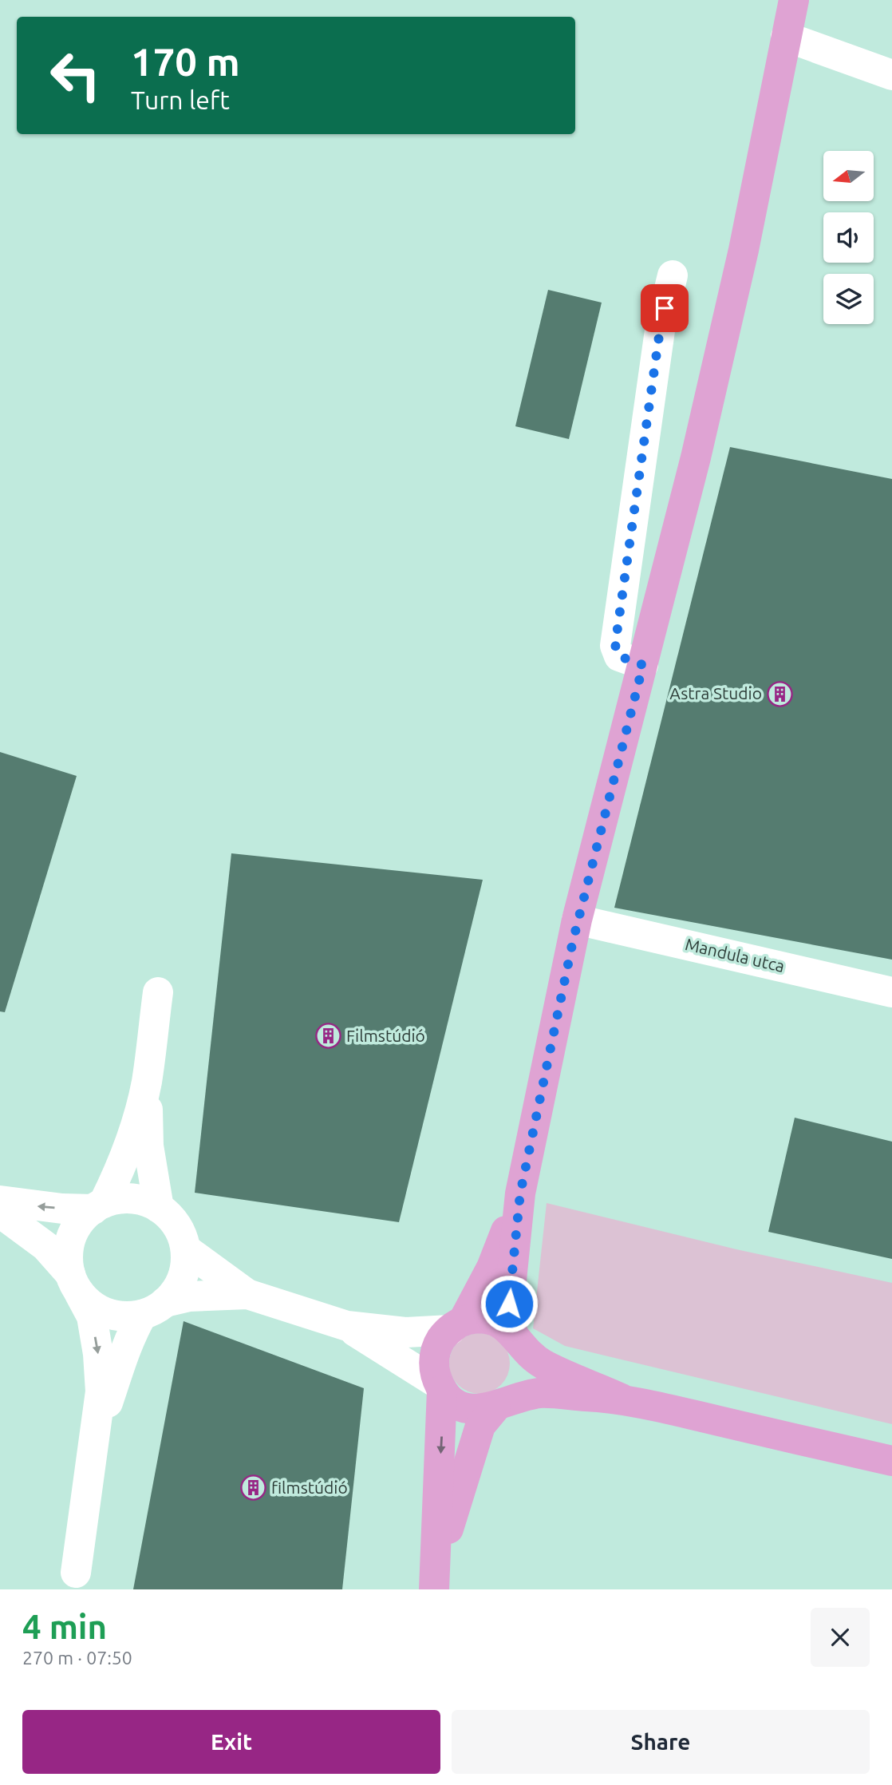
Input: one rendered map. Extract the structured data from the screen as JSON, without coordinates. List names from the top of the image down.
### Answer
{
  "streets": {
    "street": ["Mandula utca"]
  },
  "places": {
    "building": ["Astra Studio", "Filmstúdió", "filmstúdió"]
  },
  "north": "left",
  "page": {
    "turn": ["170 m", "Turn left"],
    "heading": ["4 min", "270 m · 07:50"],
    "buttons": ["Exit", "Share"]
  }
}
